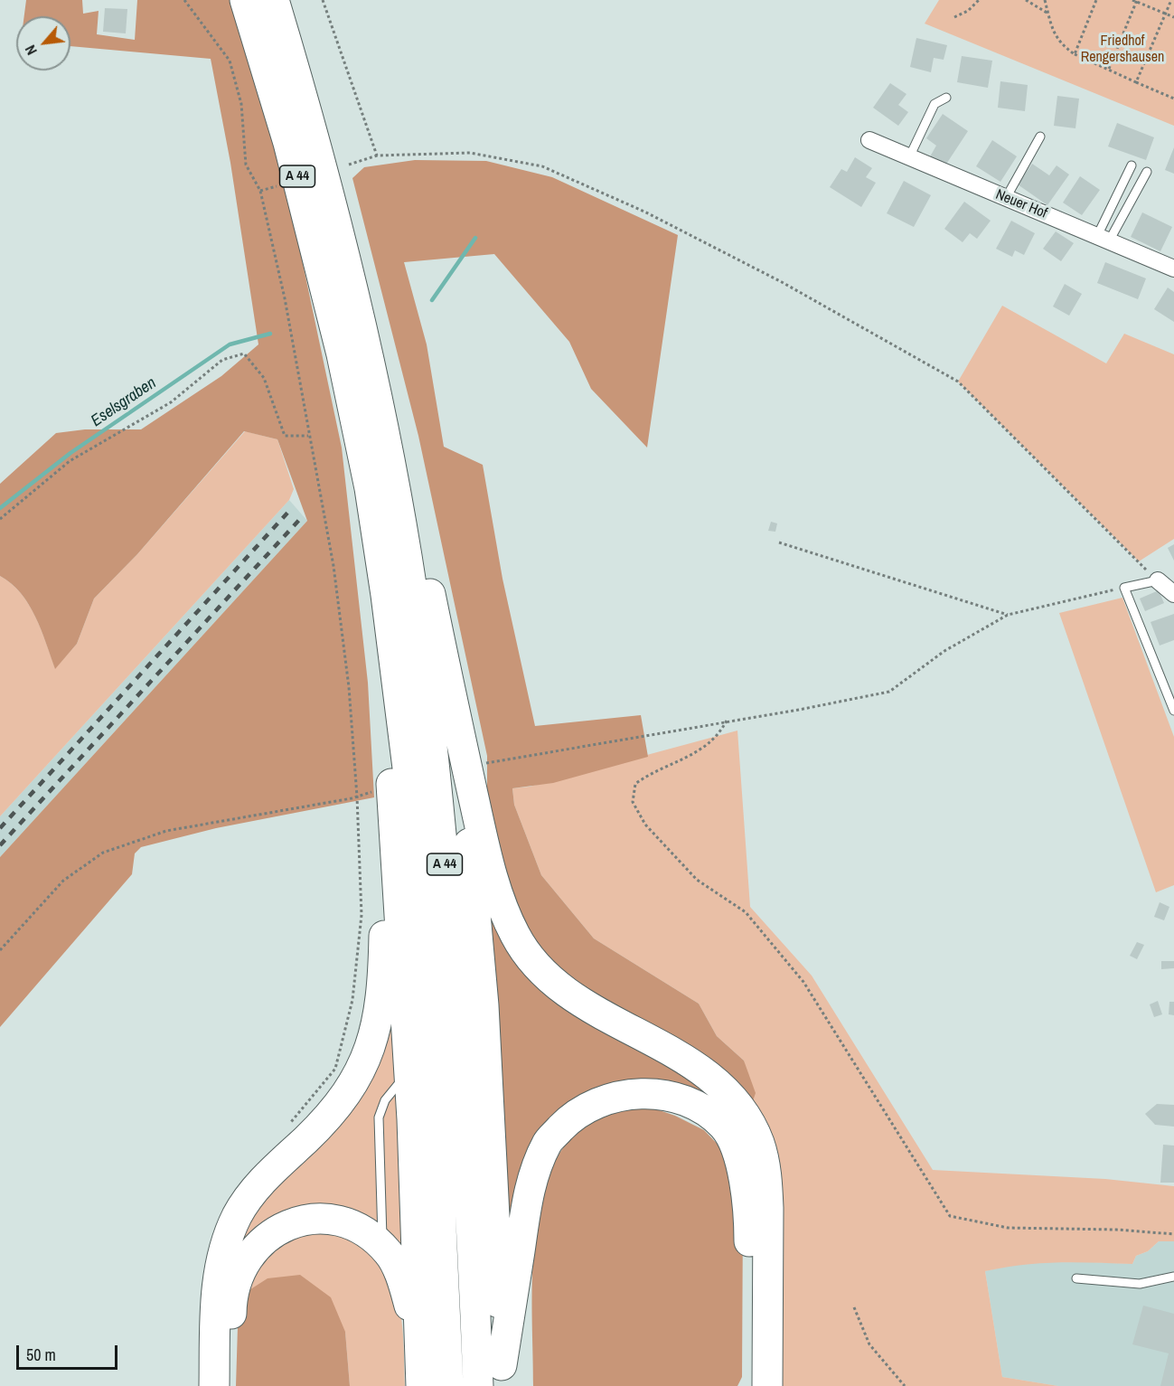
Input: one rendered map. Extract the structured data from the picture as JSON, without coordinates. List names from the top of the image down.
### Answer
{
  "streets": {
    "highway": ["A 44"],
    "street": ["Neuer Hof"]
  },
  "water": ["Eselsgraben"],
  "parks": ["Friedhof Rengershausen"],
  "scale_bar": "50 m",
  "north": "bottom left"
}
